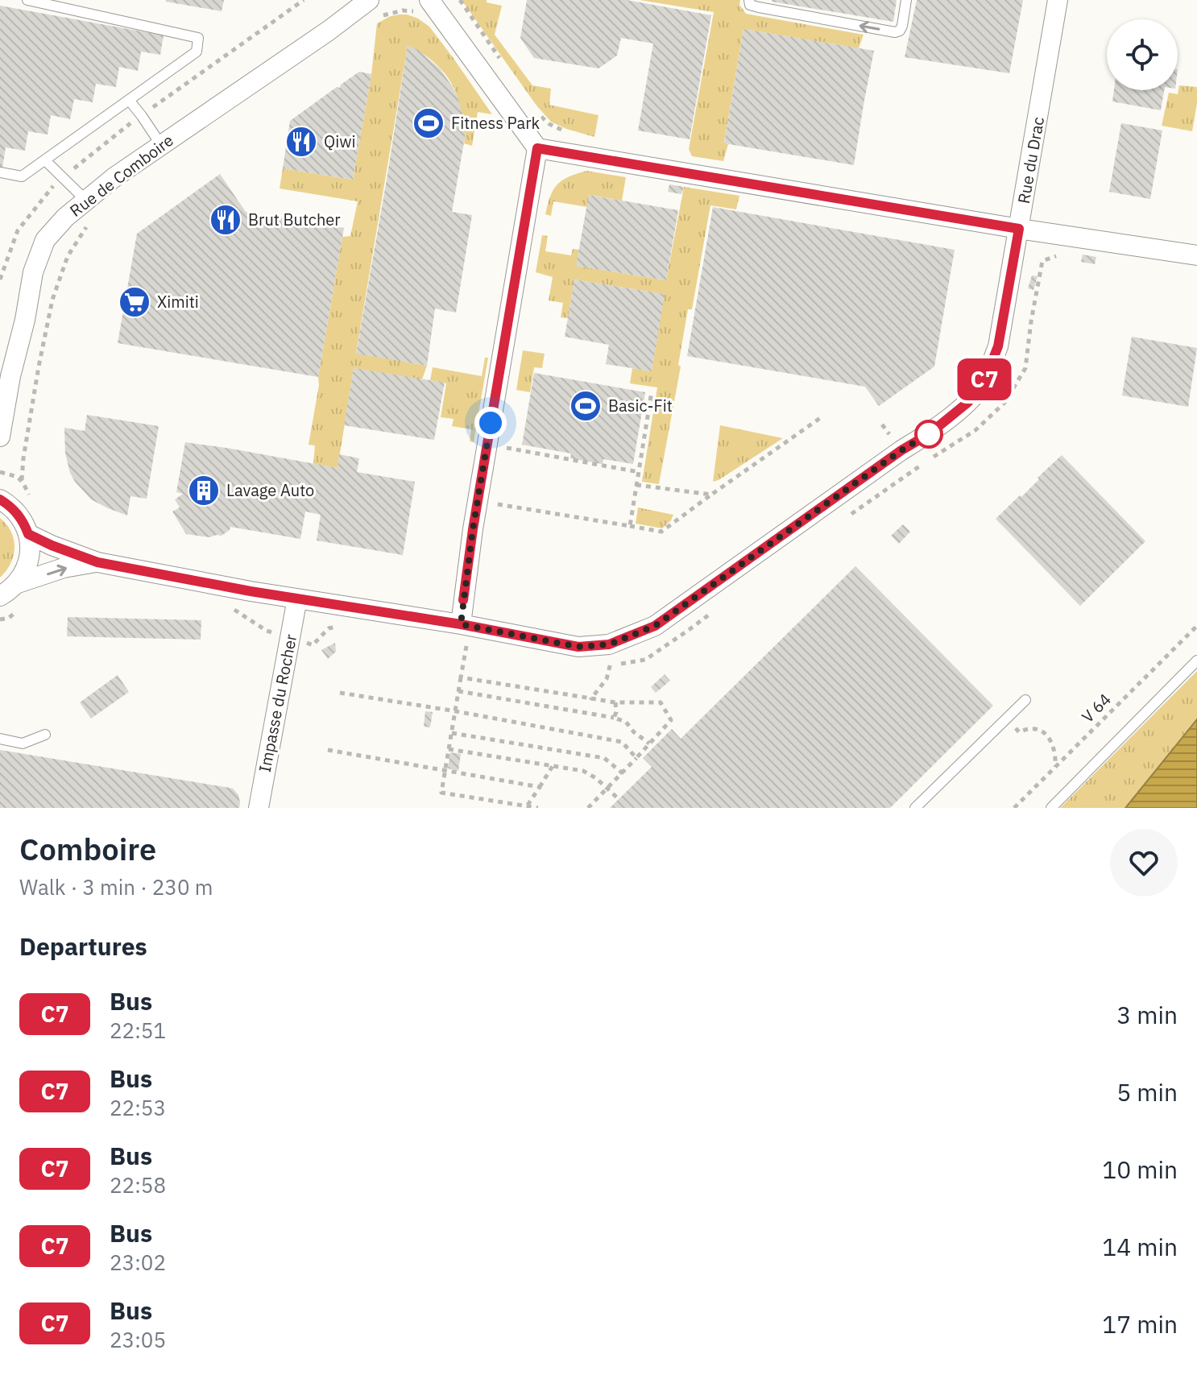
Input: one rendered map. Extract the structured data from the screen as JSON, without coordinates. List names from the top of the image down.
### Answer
{
  "streets": {
    "street": ["Rue du Drac", "Rue de Comboire", "Impasse du Rocher"],
    "path": ["V 64"]
  },
  "crossings": [
    ["Rue du Drac", "Impasse du Rocher"]
  ],
  "places": {
    "sports": ["Fitness Park", "Basic-Fit"],
    "restaurant": ["Qiwi", "Brut Butcher"],
    "supermarket": ["Ximiti"],
    "building": ["Lavage Auto"]
  },
  "lines": ["bus line C7"],
  "page": {
    "on_map": "C7",
    "heading": [
      ["Comboire", "Walk · 3 min · 230 m"],
      "Departures"
    ],
    "list": [
      {
        "mark": "C7",
        "name": "Bus",
        "note": "22:51",
        "value": "3 min"
      },
      {
        "mark": "C7",
        "name": "Bus",
        "note": "22:53",
        "value": "5 min"
      },
      {
        "mark": "C7",
        "name": "Bus",
        "note": "22:58",
        "value": "10 min"
      },
      {
        "mark": "C7",
        "name": "Bus",
        "note": "23:02",
        "value": "14 min"
      },
      {
        "mark": "C7",
        "name": "Bus",
        "note": "23:05",
        "value": "17 min"
      }
    ]
  }
}
